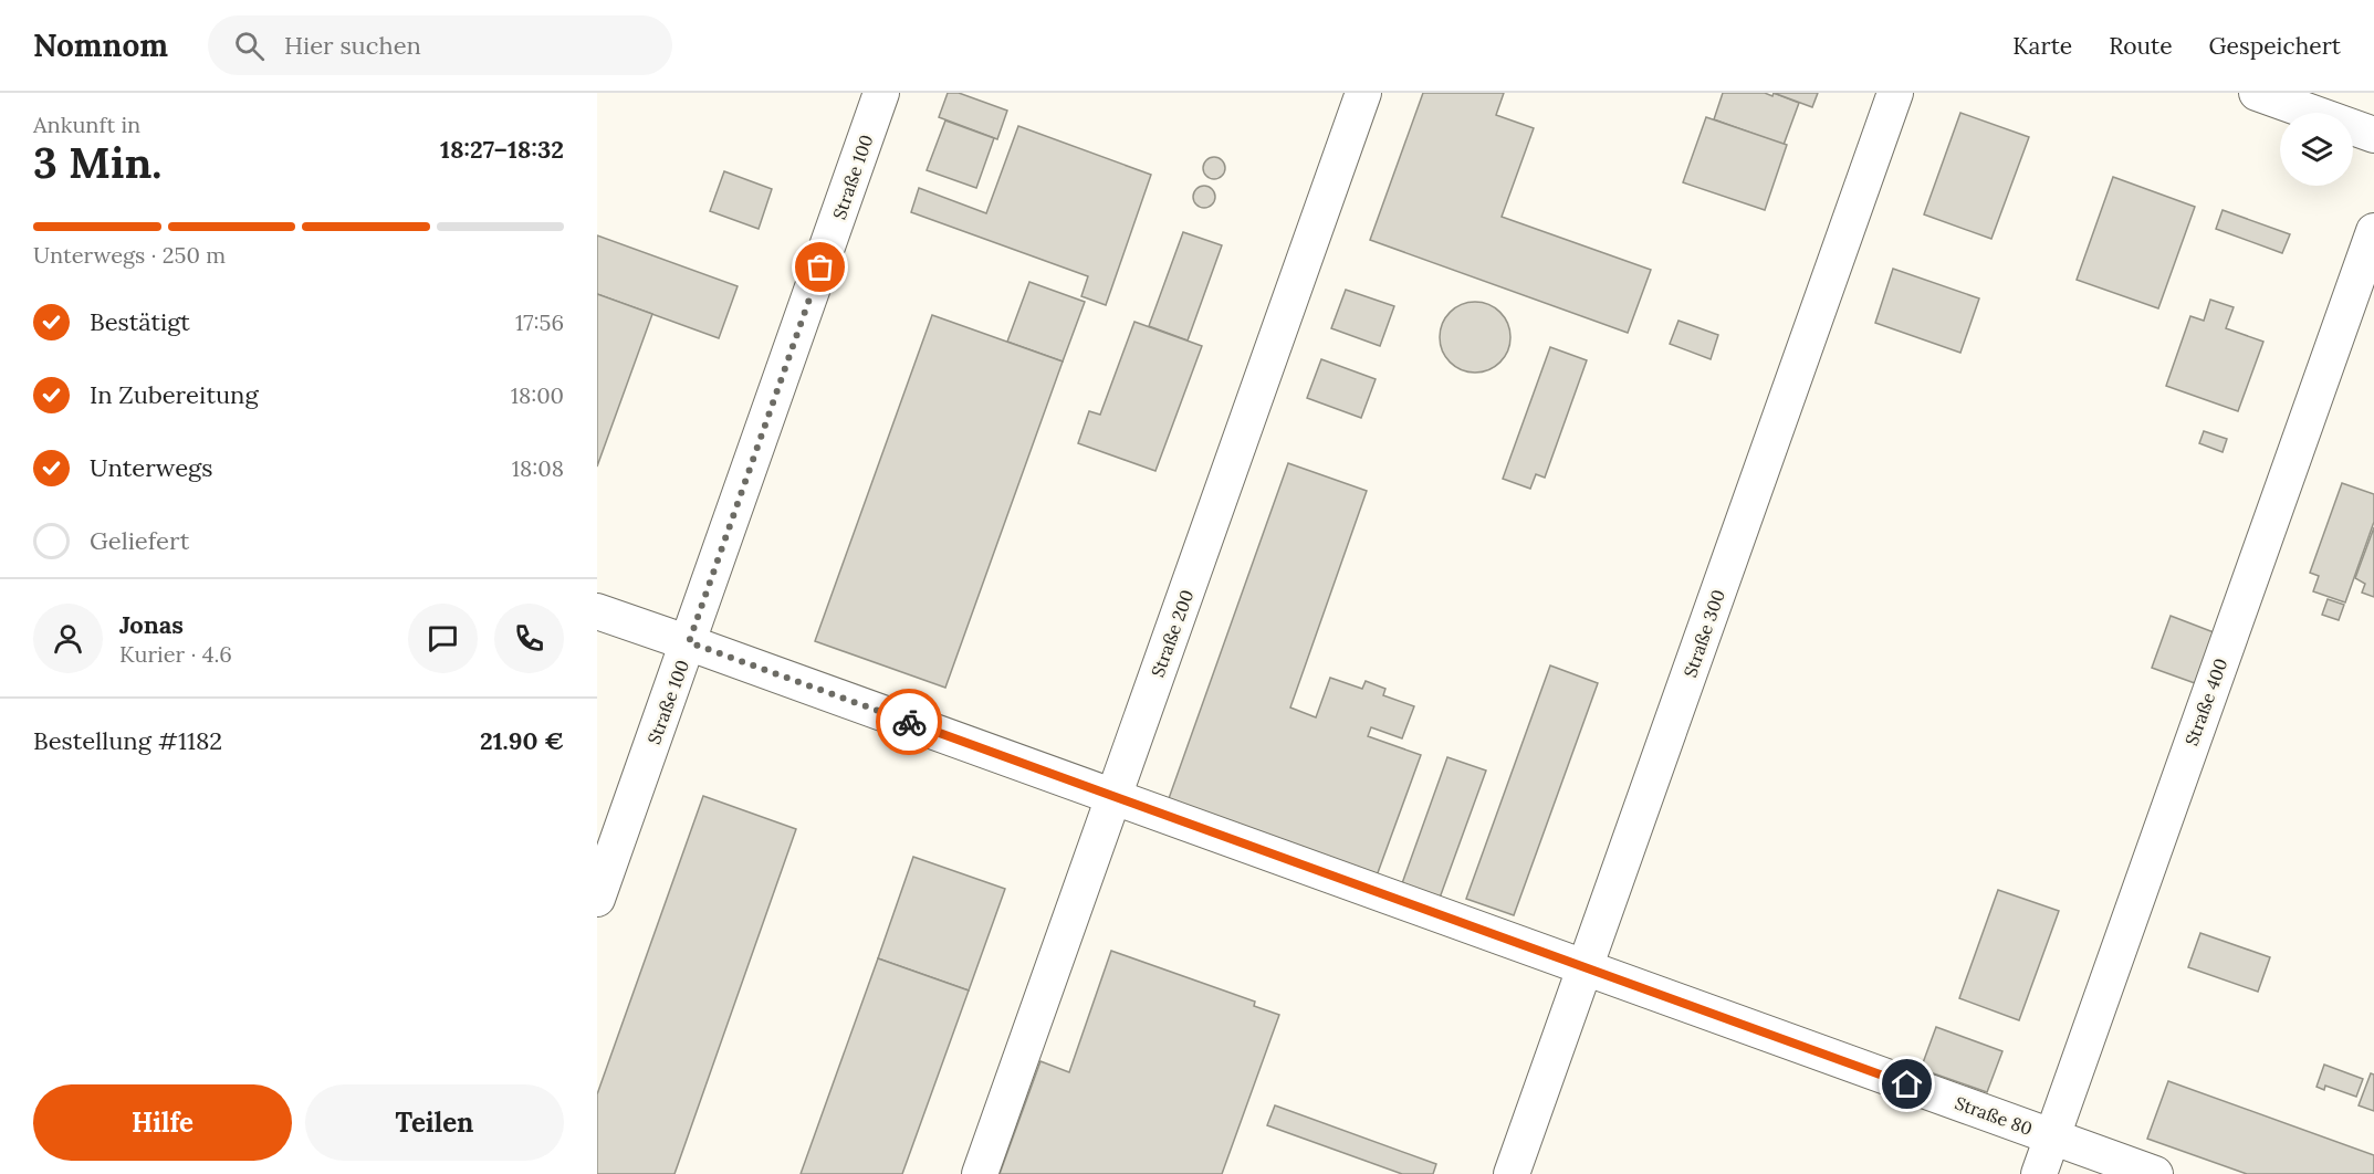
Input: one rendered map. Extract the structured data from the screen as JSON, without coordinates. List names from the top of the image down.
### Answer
{
  "streets": {
    "lane": [
      "Straße 100",
      "Straße 200",
      "Straße 300",
      "Straße 400",
      "Straße 80"
    ]
  },
  "crossings": [
    ["Straße 100", "Straße 80"],
    ["Straße 200", "Straße 80"],
    ["Straße 300", "Straße 80"],
    ["Straße 400", "Straße 80"]
  ],
  "page": {
    "header": "Nomnom",
    "search": "Hier suchen",
    "nav": ["Karte", "Route", "Gespeichert"],
    "heading": ["3 Min.", "Ankunft in", "18:27–18:32"],
    "panel": [
      "Jonas",
      "Kurier · 4.6",
      "Bestellung #1182",
      "21.90 €"
    ],
    "bar": "Unterwegs · 250 m",
    "list": [
      ["Bestätigt", "17:56"],
      ["In Zubereitung", "18:00"],
      ["Unterwegs", "18:08"],
      "Geliefert"
    ],
    "buttons": ["Hilfe", "Teilen"]
  }
}
